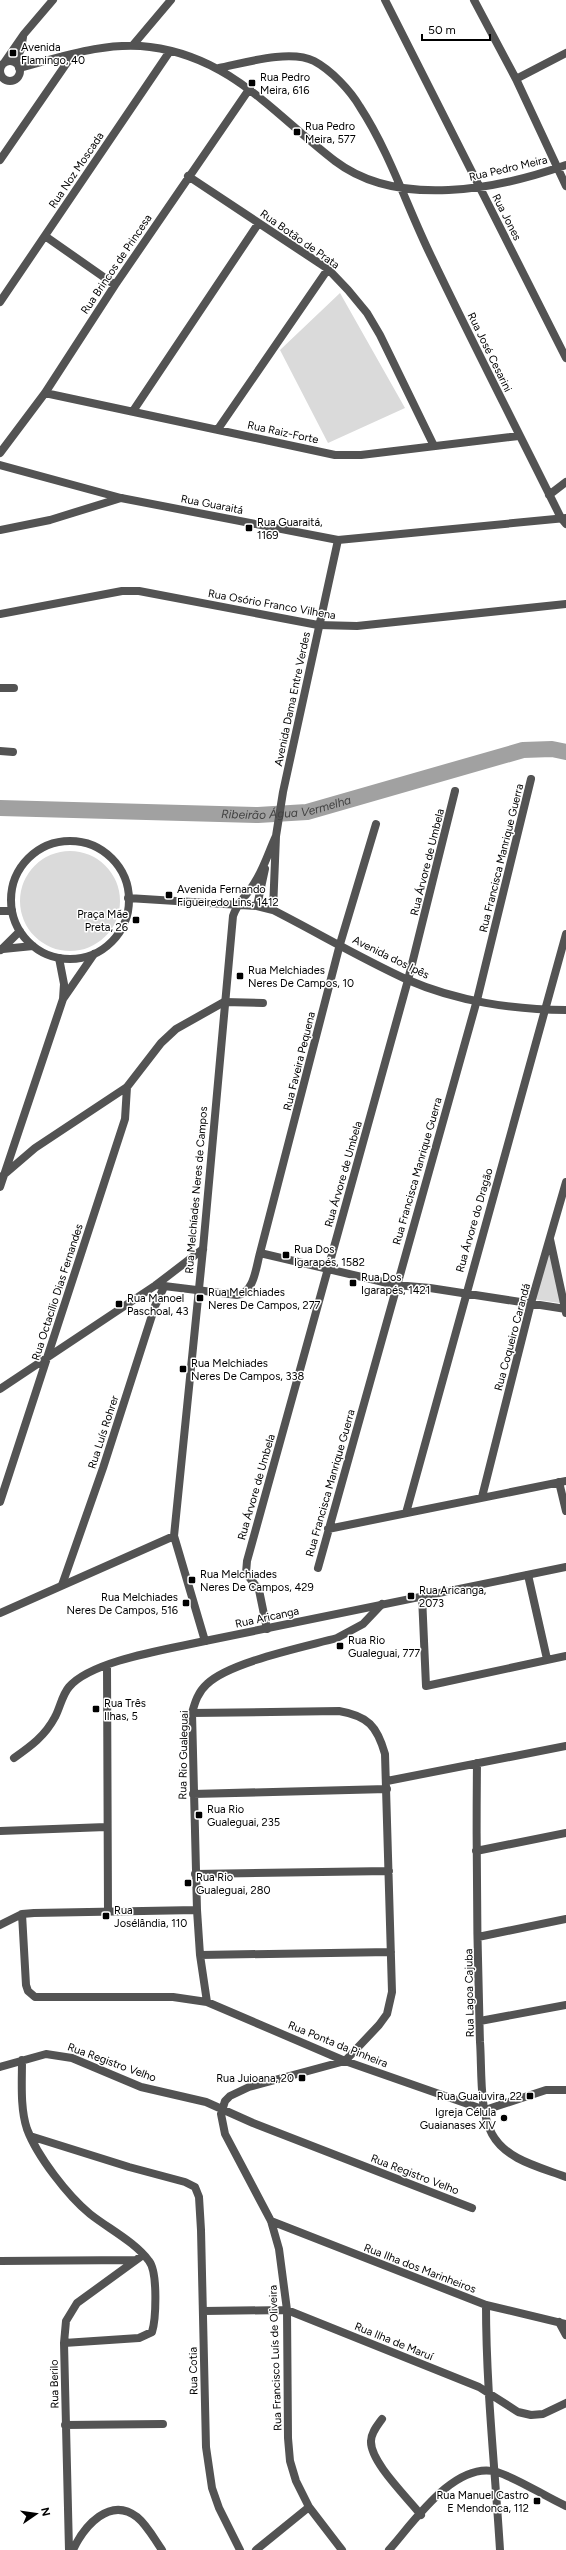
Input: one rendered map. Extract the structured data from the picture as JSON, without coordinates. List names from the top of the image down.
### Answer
{
  "streets": {
    "street": [
      "Rua Pedro Meira",
      "Rua Noz Moscada",
      "Rua Jones",
      "Rua Botão de Prata",
      "Rua Brincos de Princesa",
      "Rua José Cesarini",
      "Rua Raiz-Forte",
      "Rua Guaraitá",
      "Rua Osório Franco Vilhena",
      "Avenida Dama Entre Verdes",
      "Rua Francisca Manrique Guerra",
      "Rua Árvore de Umbela",
      "Avenida dos Ipês",
      "Rua Faveira Pequena",
      "Rua Melchíades Neres de Campos",
      "Rua Árvore do Dragão",
      "Rua Octacílio Dias Fernandes",
      "Rua Coqueiro Carandá",
      "Rua Luís Rohrer",
      "Rua Aricanga",
      "Rua Rio Gualeguai",
      "Rua Lagoa Cajuba",
      "Rua Ponta da Pinheira",
      "Rua Registro Velho",
      "Rua Ilha dos Marinheiros",
      "Rua Ilha de Maruí",
      "Rua Francisco Luís de Oliveira",
      "Rua Cotia",
      "Rua Berilo"
    ]
  },
  "crossings": [
    ["Rua Pedro Meira", "Rua Noz Moscada"],
    ["Rua Pedro Meira", "Rua Jones"],
    ["Rua Pedro Meira", "Rua Brincos de Princesa"],
    ["Rua Pedro Meira", "Rua José Cesarini"],
    ["Rua Botão de Prata", "Rua Brincos de Princesa"],
    ["Rua Botão de Prata", "Rua Raiz-Forte"],
    ["Rua Brincos de Princesa", "Rua Raiz-Forte"],
    ["Rua José Cesarini", "Rua Raiz-Forte"],
    ["Rua José Cesarini", "Rua Guaraitá"],
    ["Rua Guaraitá", "Avenida Dama Entre Verdes"],
    ["Rua Osório Franco Vilhena", "Avenida Dama Entre Verdes"],
    ["Rua Francisca Manrique Guerra", "Avenida dos Ipês"],
    ["Rua Árvore de Umbela", "Avenida dos Ipês"],
    ["Rua Árvore de Umbela", "Rua Aricanga"],
    ["Avenida dos Ipês", "Rua Faveira Pequena"],
    ["Avenida dos Ipês", "Rua Melchíades Neres de Campos"],
    ["Avenida dos Ipês", "Rua Árvore do Dragão"],
    ["Rua Faveira Pequena", "Rua Melchíades Neres de Campos"],
    ["Rua Melchíades Neres de Campos", "Rua Aricanga"],
    ["Rua Aricanga", "Rua Rio Gualeguai"],
    ["Rua Rio Gualeguai", "Rua Ponta da Pinheira"],
    ["Rua Lagoa Cajuba", "Rua Ponta da Pinheira"],
    ["Rua Registro Velho", "Rua Francisco Luís de Oliveira"],
    ["Rua Ilha dos Marinheiros", "Rua Francisco Luís de Oliveira"],
    ["Rua Ilha de Maruí", "Rua Francisco Luís de Oliveira"],
    ["Rua Ilha de Maruí", "Rua Cotia"]
  ],
  "water": ["Ribeirão Água Vermelha"],
  "places": {
    "transit": [
      "Avenida Flamingo, 40",
      "Rua Pedro Meira, 616",
      "Rua Pedro Meira, 577",
      "Rua Guaraitá, 1169",
      "Avenida Fernando Figueiredo Lins, 1412",
      "Praça Mãe Preta, 26",
      "Rua Melchiades Neres De Campos, 10",
      "Rua Dos Igarapés, 1582",
      "Rua Dos Igarapés, 1421",
      "Rua Melchiades Neres De Campos, 277",
      "Rua Manoel Paschoal, 43",
      "Rua Melchiades Neres De Campos, 338",
      "Rua Melchiades Neres De Campos, 429",
      "Rua Aricanga, 2073",
      "Rua Melchiades Neres De Campos, 516",
      "Rua Rio Gualeguai, 777",
      "Rua Três Ilhas, 5",
      "Rua Rio Gualeguai, 235",
      "Rua Rio Gualeguai, 280",
      "Rua Josélândia, 110",
      "Rua Juioana, 20",
      "Rua Guaiuvira, 22",
      "Rua Manuel Castro E Mendonca, 112"
    ],
    "other": ["Igreja Célula Guaianases XIV"]
  },
  "scale_bar": "50 m",
  "north": "right"
}
